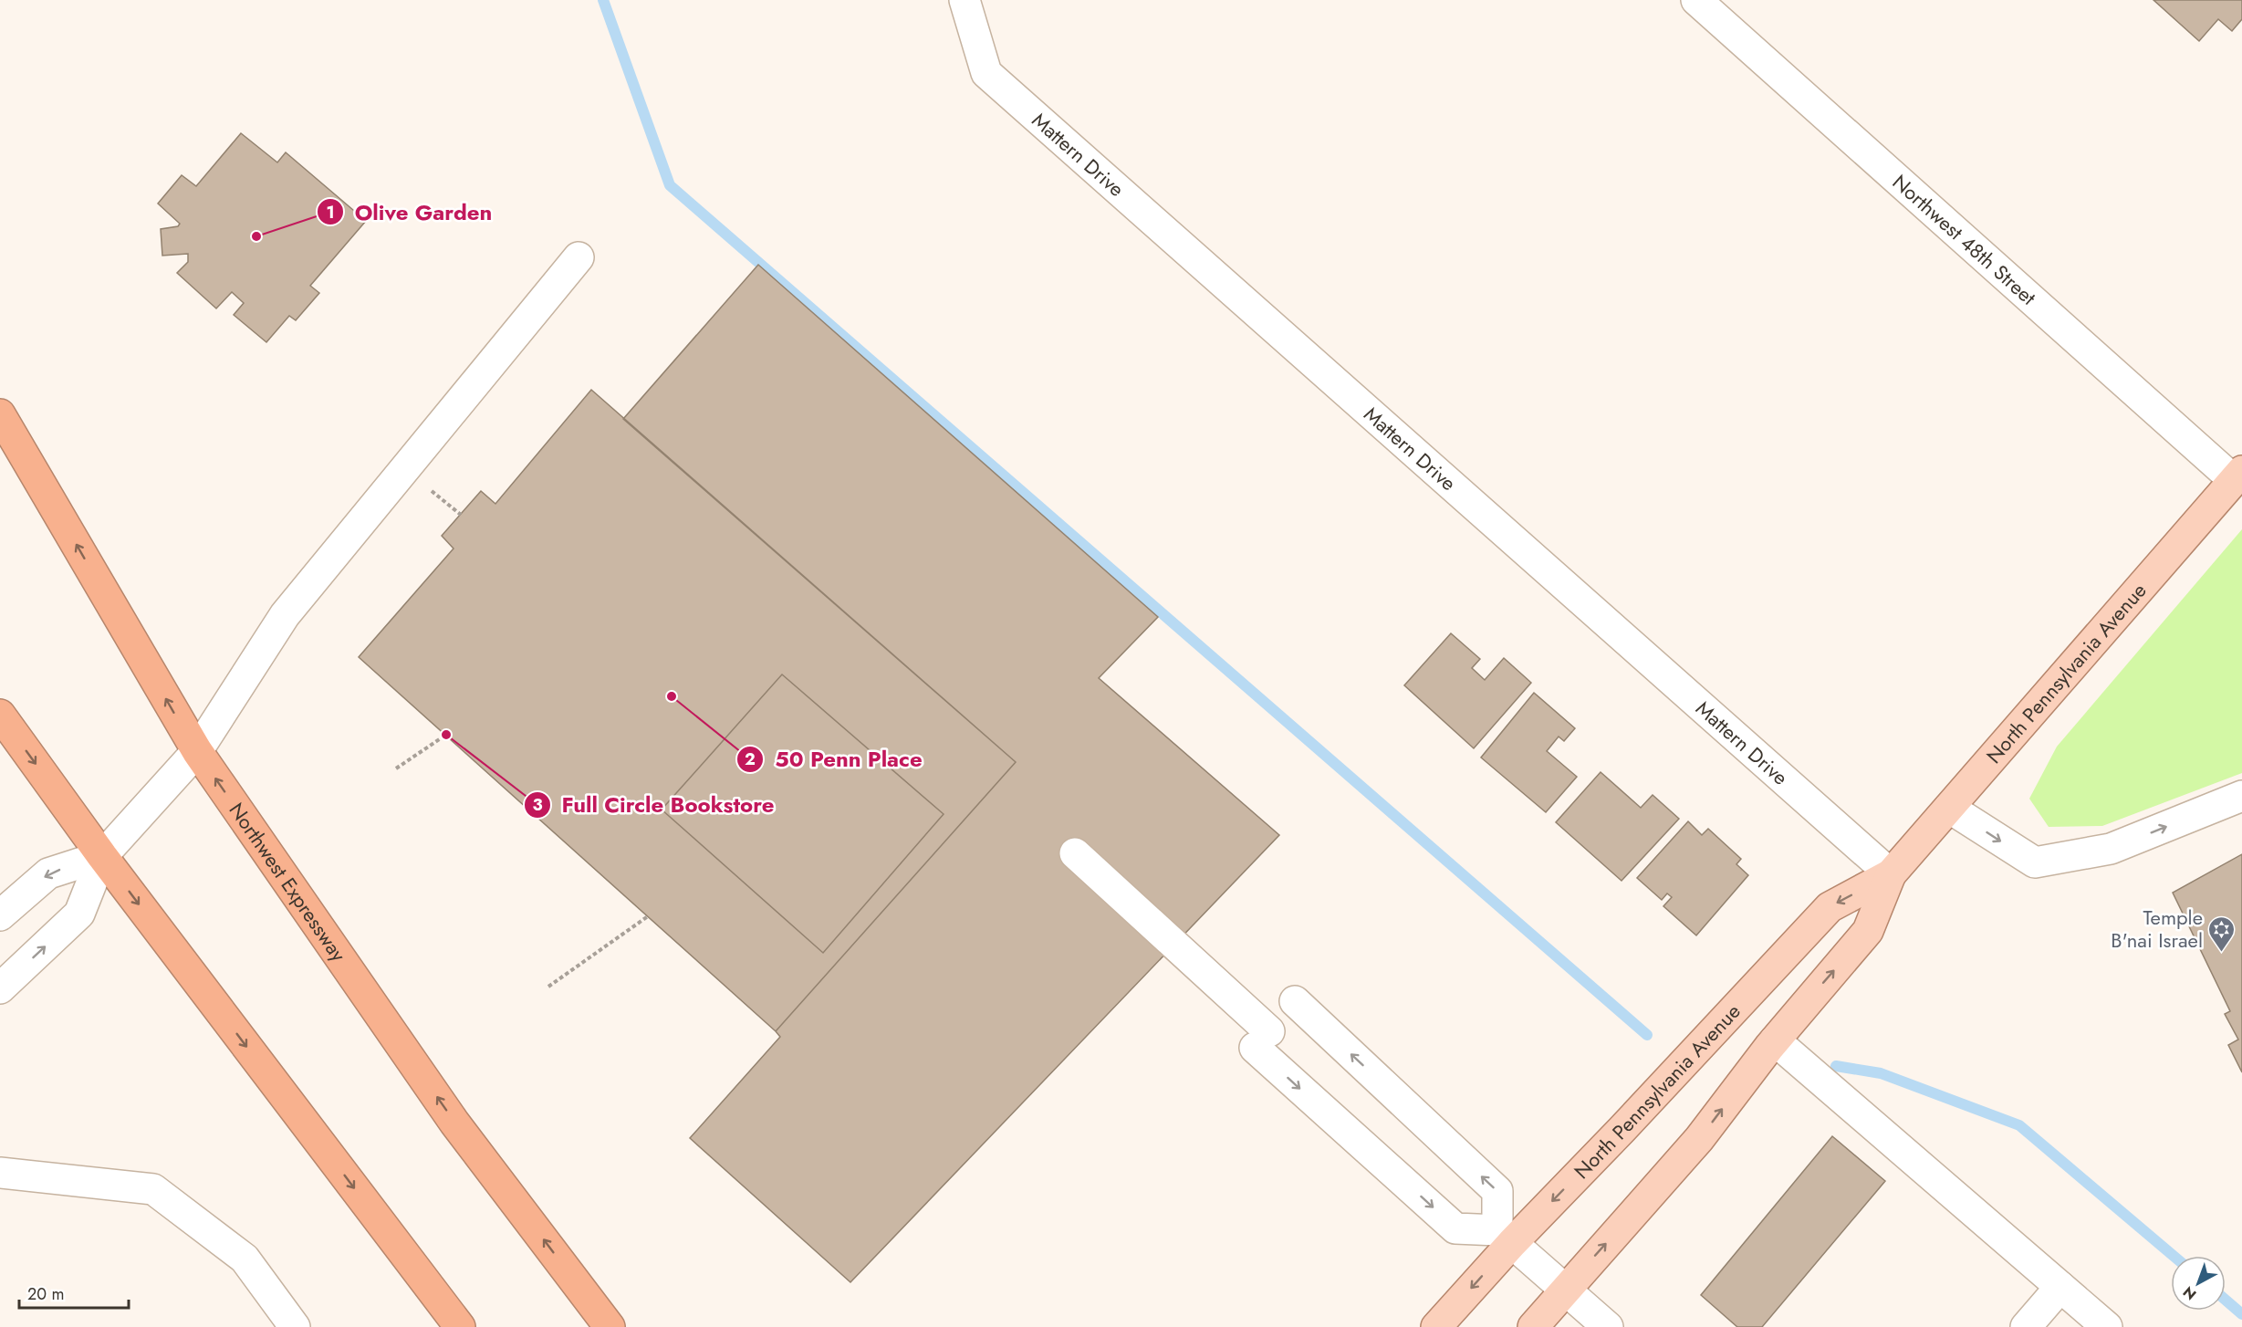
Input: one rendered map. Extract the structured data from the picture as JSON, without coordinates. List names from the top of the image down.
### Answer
{
  "streets": {
    "highway": ["Northwest Expressway"],
    "main road": ["North Pennsylvania Avenue"],
    "street": ["Mattern Drive", "Northwest 48th Street"]
  },
  "crossings": [
    ["Mattern Drive", "North Pennsylvania Avenue"],
    ["Northwest 48th Street", "North Pennsylvania Avenue"]
  ],
  "places": {
    "other": ["Olive Garden", "50 Penn Place", "Full Circle Bookstore"],
    "synagogue": ["Temple B'nai Israel"]
  },
  "scale_bar": "20 m",
  "north": "bottom left"
}
